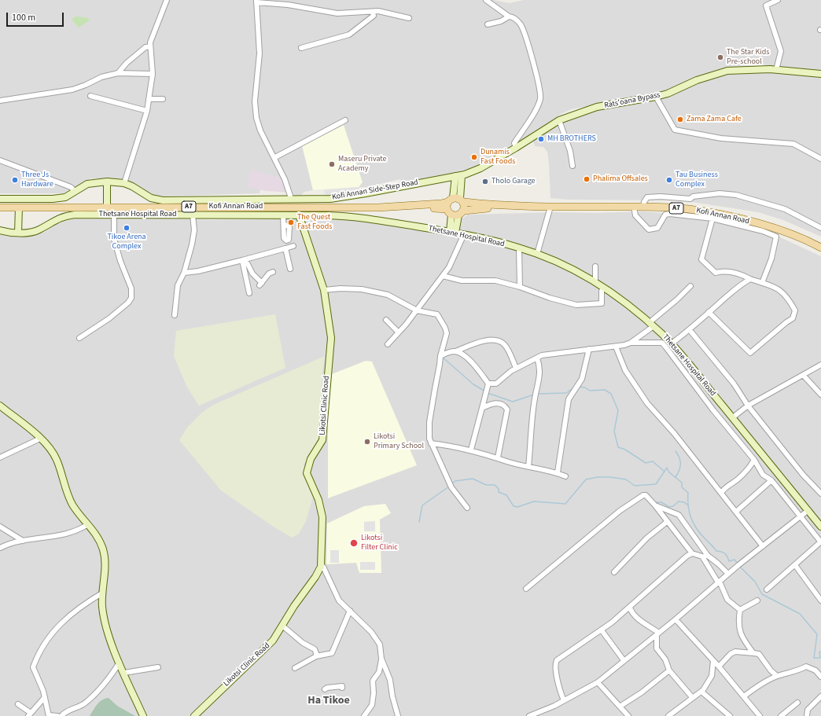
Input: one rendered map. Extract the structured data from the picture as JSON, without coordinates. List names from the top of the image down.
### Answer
{
  "streets": {
    "main road": ["A7", "Kofi Annan Road"],
    "street": [
      "Rats'oana Bypass",
      "Kofi Annan Side-Step Road",
      "Thetsane Hospital Road",
      "Likotsi Clinic Road"
    ]
  },
  "crossings": [
    ["Rats'oana Bypass", "Kofi Annan Side-Step Road"],
    ["Thetsane Hospital Road", "Likotsi Clinic Road"]
  ],
  "districts": ["Ha Tikoe"],
  "places": [
    "The Star Kids Pre-school",
    "Zama Zama Cafe",
    "MH BROTHERS",
    "Dunamis Fast Foods",
    "Maseru Private Academy",
    "Phalima Offsales",
    "Three Js Hardware",
    "Tau Business Complex",
    "Tholo Garage",
    "The Quest Fast Foods",
    "Tikoe Arena Complex",
    "Likotsi Primary School",
    "Likotsi Filter Clinic"
  ],
  "scale_bar": "100 m"
}
